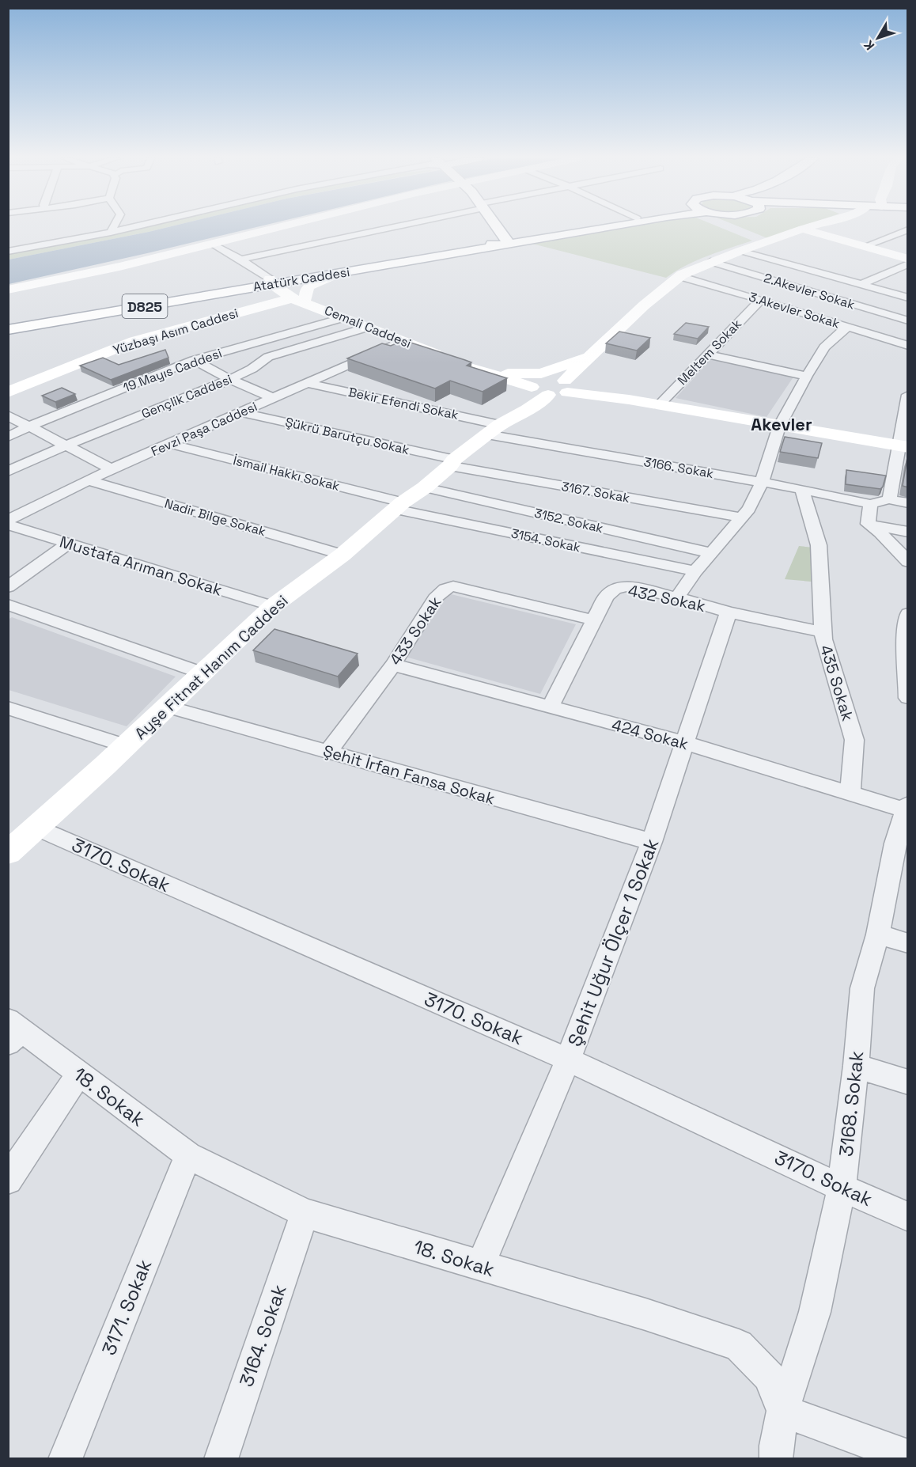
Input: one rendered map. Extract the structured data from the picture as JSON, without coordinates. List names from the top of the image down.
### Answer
{
  "streets": {
    "main road": [
      "Atatürk Caddesi",
      "D825",
      "Cemali Caddesi",
      "Yüzbaşı Asım Caddesi",
      "Ayşe Fitnat Hanım Caddesi"
    ],
    "street": [
      "2.Akevler Sokak",
      "3.Akevler Sokak",
      "Meltem Sokak",
      "19 Mayıs Caddesi",
      "Gençlik Caddesi",
      "Bekir Efendi Sokak",
      "Fevzi Paşa Caddesi",
      "Şükrü Barutçu Sokak",
      "3166. Sokak",
      "İsmail Hakkı Sokak",
      "3167. Sokak",
      "Nadir Bilge Sokak",
      "3152. Sokak",
      "3154. Sokak",
      "Mustafa Arıman Sokak",
      "432 Sokak",
      "433 Sokak",
      "435 Sokak",
      "424 Sokak",
      "Şehit İrfan Fansa Sokak",
      "3170. Sokak",
      "Şehit Uğur Ölçer 1 Sokak",
      "18. Sokak",
      "3168. Sokak",
      "3171. Sokak",
      "3164. Sokak"
    ]
  },
  "crossings": [
    ["Atatürk Caddesi", "Cemali Caddesi"],
    ["2.Akevler Sokak", "Ayşe Fitnat Hanım Caddesi"],
    ["3.Akevler Sokak", "Meltem Sokak"],
    ["3.Akevler Sokak", "Ayşe Fitnat Hanım Caddesi"],
    ["Cemali Caddesi", "Yüzbaşı Asım Caddesi"],
    ["Cemali Caddesi", "19 Mayıs Caddesi"],
    ["Cemali Caddesi", "Gençlik Caddesi"],
    ["Cemali Caddesi", "Fevzi Paşa Caddesi"],
    ["Cemali Caddesi", "Ayşe Fitnat Hanım Caddesi"],
    ["Bekir Efendi Sokak", "Fevzi Paşa Caddesi"],
    ["Bekir Efendi Sokak", "3166. Sokak"],
    ["Bekir Efendi Sokak", "Ayşe Fitnat Hanım Caddesi"],
    ["Fevzi Paşa Caddesi", "Şükrü Barutçu Sokak"],
    ["Fevzi Paşa Caddesi", "İsmail Hakkı Sokak"],
    ["Fevzi Paşa Caddesi", "Nadir Bilge Sokak"],
    ["Şükrü Barutçu Sokak", "3167. Sokak"],
    ["Şükrü Barutçu Sokak", "Ayşe Fitnat Hanım Caddesi"],
    ["3166. Sokak", "Ayşe Fitnat Hanım Caddesi"],
    ["3166. Sokak", "435 Sokak"],
    ["İsmail Hakkı Sokak", "3154. Sokak"],
    ["İsmail Hakkı Sokak", "Ayşe Fitnat Hanım Caddesi"],
    ["3167. Sokak", "Ayşe Fitnat Hanım Caddesi"],
    ["Nadir Bilge Sokak", "Ayşe Fitnat Hanım Caddesi"],
    ["3152. Sokak", "Ayşe Fitnat Hanım Caddesi"],
    ["3154. Sokak", "Ayşe Fitnat Hanım Caddesi"],
    ["Mustafa Arıman Sokak", "Ayşe Fitnat Hanım Caddesi"],
    ["432 Sokak", "433 Sokak"],
    ["432 Sokak", "435 Sokak"],
    ["432 Sokak", "424 Sokak"],
    ["432 Sokak", "Şehit Uğur Ölçer 1 Sokak"],
    ["433 Sokak", "424 Sokak"],
    ["433 Sokak", "Şehit İrfan Fansa Sokak"],
    ["Ayşe Fitnat Hanım Caddesi", "Şehit İrfan Fansa Sokak"],
    ["Ayşe Fitnat Hanım Caddesi", "3170. Sokak"],
    ["435 Sokak", "424 Sokak"],
    ["424 Sokak", "Şehit Uğur Ölçer 1 Sokak"],
    ["424 Sokak", "3168. Sokak"],
    ["Şehit İrfan Fansa Sokak", "Şehit Uğur Ölçer 1 Sokak"],
    ["3170. Sokak", "Şehit Uğur Ölçer 1 Sokak"],
    ["3170. Sokak", "3168. Sokak"],
    ["Şehit Uğur Ölçer 1 Sokak", "18. Sokak"],
    ["18. Sokak", "3168. Sokak"],
    ["18. Sokak", "3171. Sokak"],
    ["18. Sokak", "3164. Sokak"]
  ],
  "districts": ["Akevler"],
  "north": "bottom left"
}
